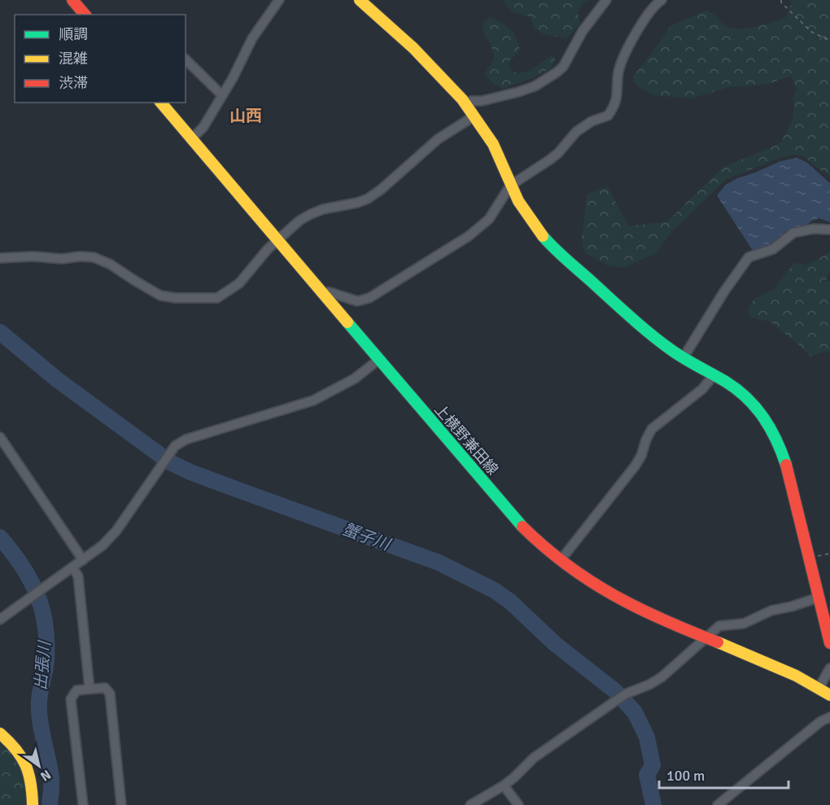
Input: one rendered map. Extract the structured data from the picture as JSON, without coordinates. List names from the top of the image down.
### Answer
{
  "streets": {
    "main road": ["上横野兼田線"]
  },
  "districts": ["山西"],
  "water": ["蟹子川", "出張川"],
  "legend": ["順調", "混雑", "渋滞"],
  "scale_bar": "100 m",
  "north": "bottom right"
}
